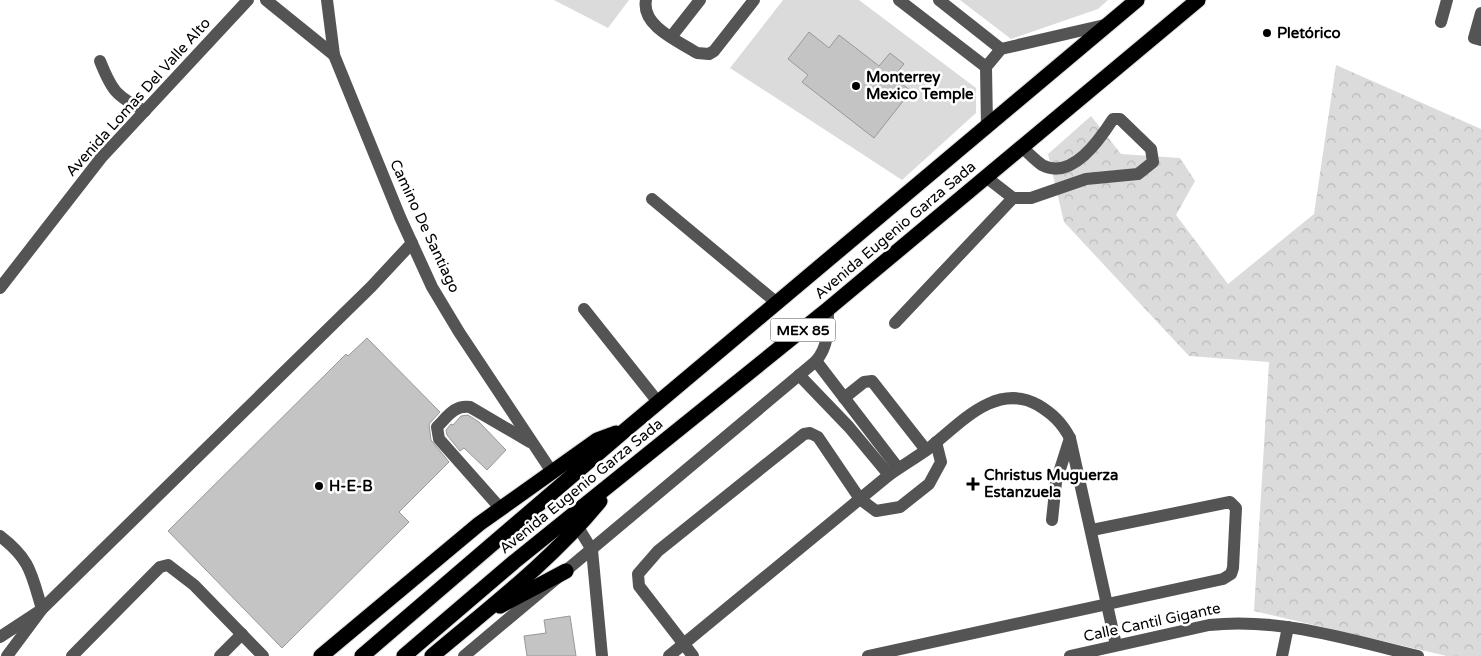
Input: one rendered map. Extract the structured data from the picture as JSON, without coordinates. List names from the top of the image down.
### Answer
{
  "streets": {
    "highway": ["Avenida Eugenio Garza Sada", "MEX 85"],
    "street": ["Avenida Lomas Del Valle Alto", "Camino De Santiago", "Calle Cantil Gigante"]
  },
  "places": {
    "other": ["Pletórico", "Monterrey Mexico Temple", "H-E-B"],
    "health": ["Christus Muguerza Estanzuela"]
  }
}
